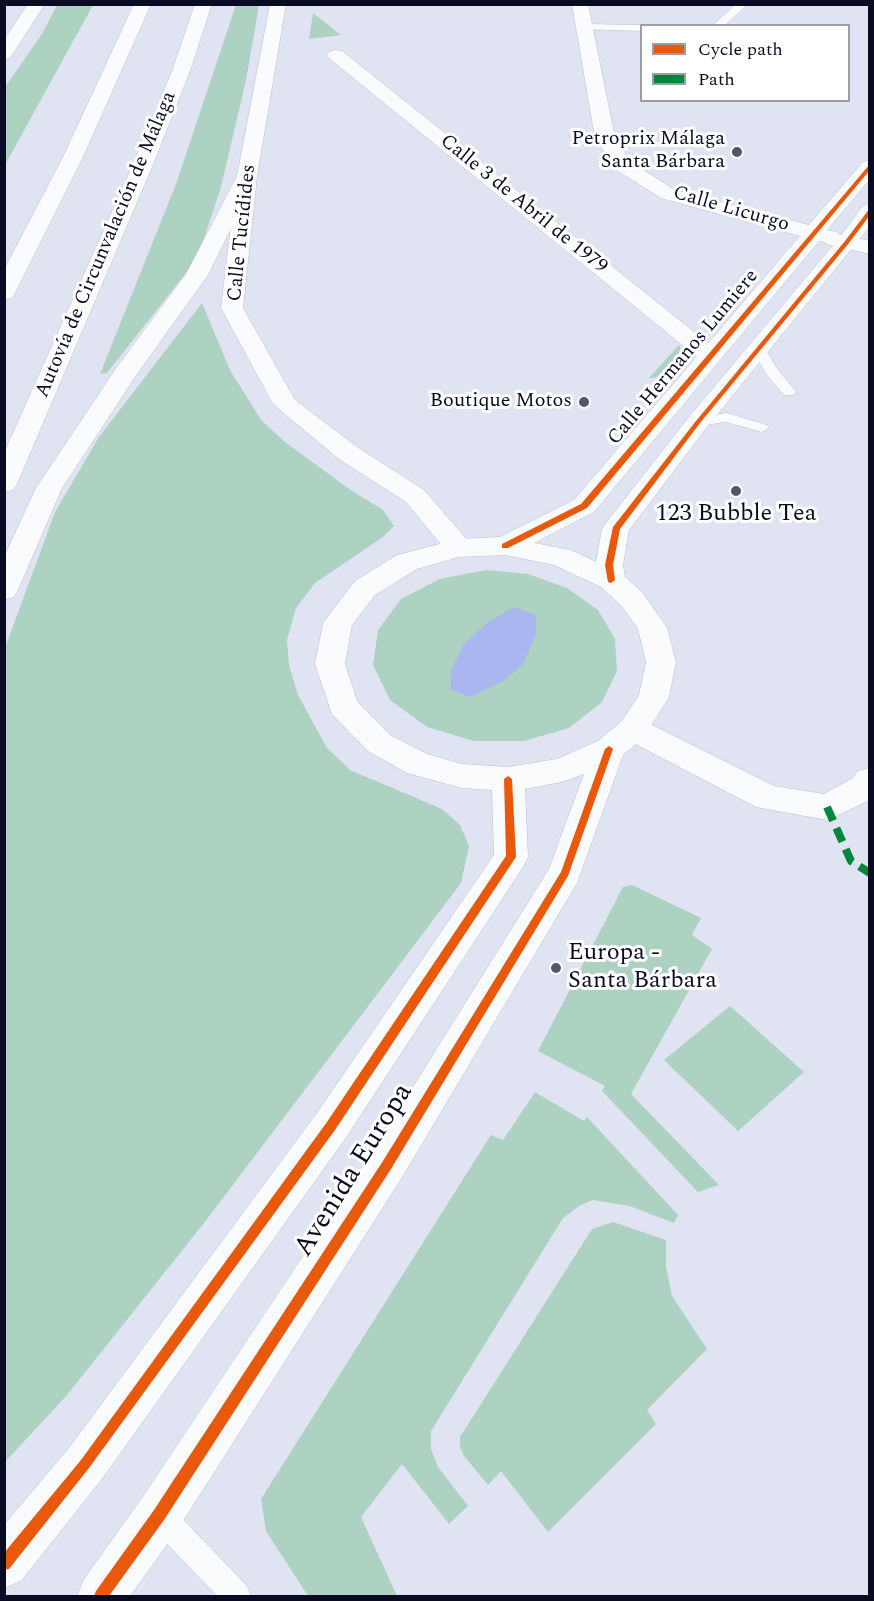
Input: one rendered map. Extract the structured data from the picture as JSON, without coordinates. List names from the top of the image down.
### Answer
{
  "streets": {
    "main road": [
      "Calle 3 de Abril de 1979",
      "Calle Licurgo",
      "Calle Tucídides",
      "Autovía de Circunvalación de Málaga",
      "Calle Hermanos Lumiere",
      "Avenida Europa"
    ]
  },
  "crossings": [
    ["Calle 3 de Abril de 1979", "Calle Hermanos Lumiere"],
    ["Calle Licurgo", "Calle Hermanos Lumiere"],
    ["Calle Hermanos Lumiere", "Avenida Europa"]
  ],
  "places": [
    "Petroprix Málaga Santa Bárbara",
    "Boutique Motos",
    "123 Bubble Tea",
    "Europa - Santa Bárbara"
  ],
  "legend": ["Cycle path", "Path"]
}
